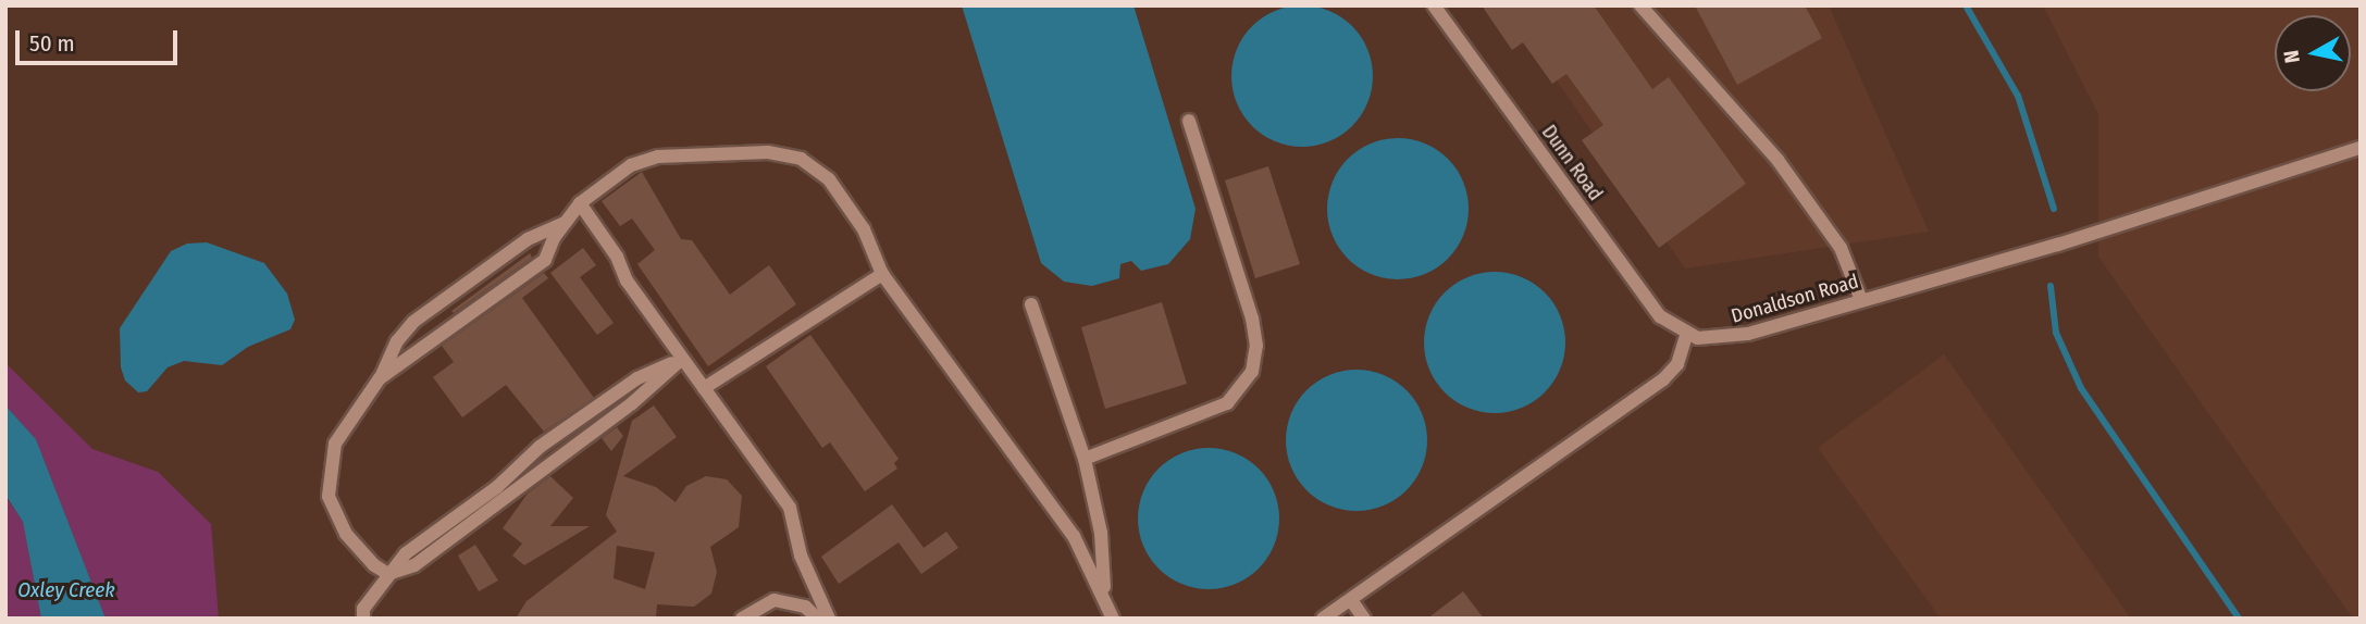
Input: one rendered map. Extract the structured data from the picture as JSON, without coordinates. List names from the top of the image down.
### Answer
{
  "streets": {
    "street": ["Dunn Road", "Donaldson Road"]
  },
  "crossings": [
    ["Dunn Road", "Donaldson Road"]
  ],
  "water": ["Oxley Creek"],
  "scale_bar": "50 m",
  "north": "left"
}
